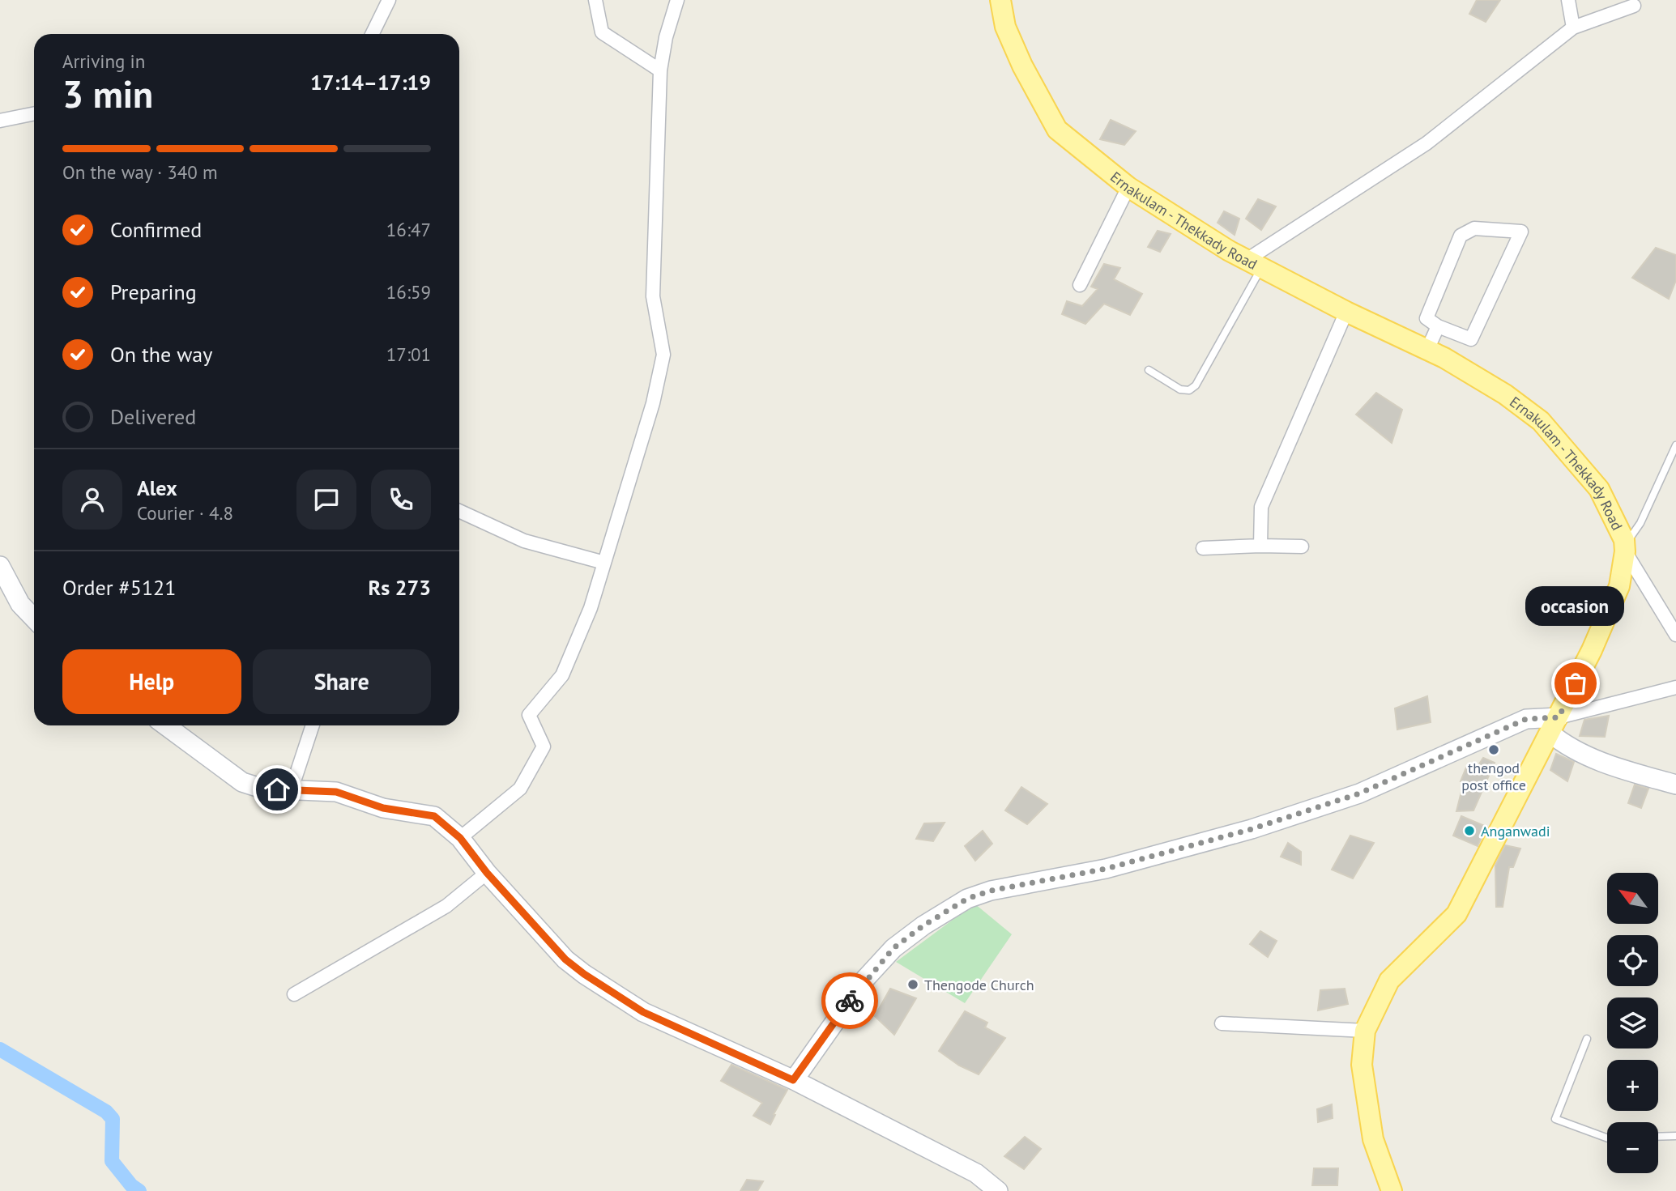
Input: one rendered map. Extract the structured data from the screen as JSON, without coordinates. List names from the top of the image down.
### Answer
{
  "streets": {
    "main road": ["Ernakulam - Thekkady Road"]
  },
  "places": [
    "occasion",
    "thengod post office",
    "Anganwadi",
    "Thengode Church"
  ],
  "north": "top left",
  "page": {
    "heading": ["3 min", "Arriving in", "17:14–17:19"],
    "panel": [
      "Alex",
      "Courier · 4.8",
      "Order #5121",
      "Rs 273"
    ],
    "bar": "On the way · 340 m",
    "list": [
      ["Confirmed", "16:47"],
      ["Preparing", "16:59"],
      ["On the way", "17:01"],
      "Delivered"
    ],
    "bubble": "occasion",
    "buttons": ["Help", "Share"],
    "map_buttons": ["+", "−"]
  }
}
